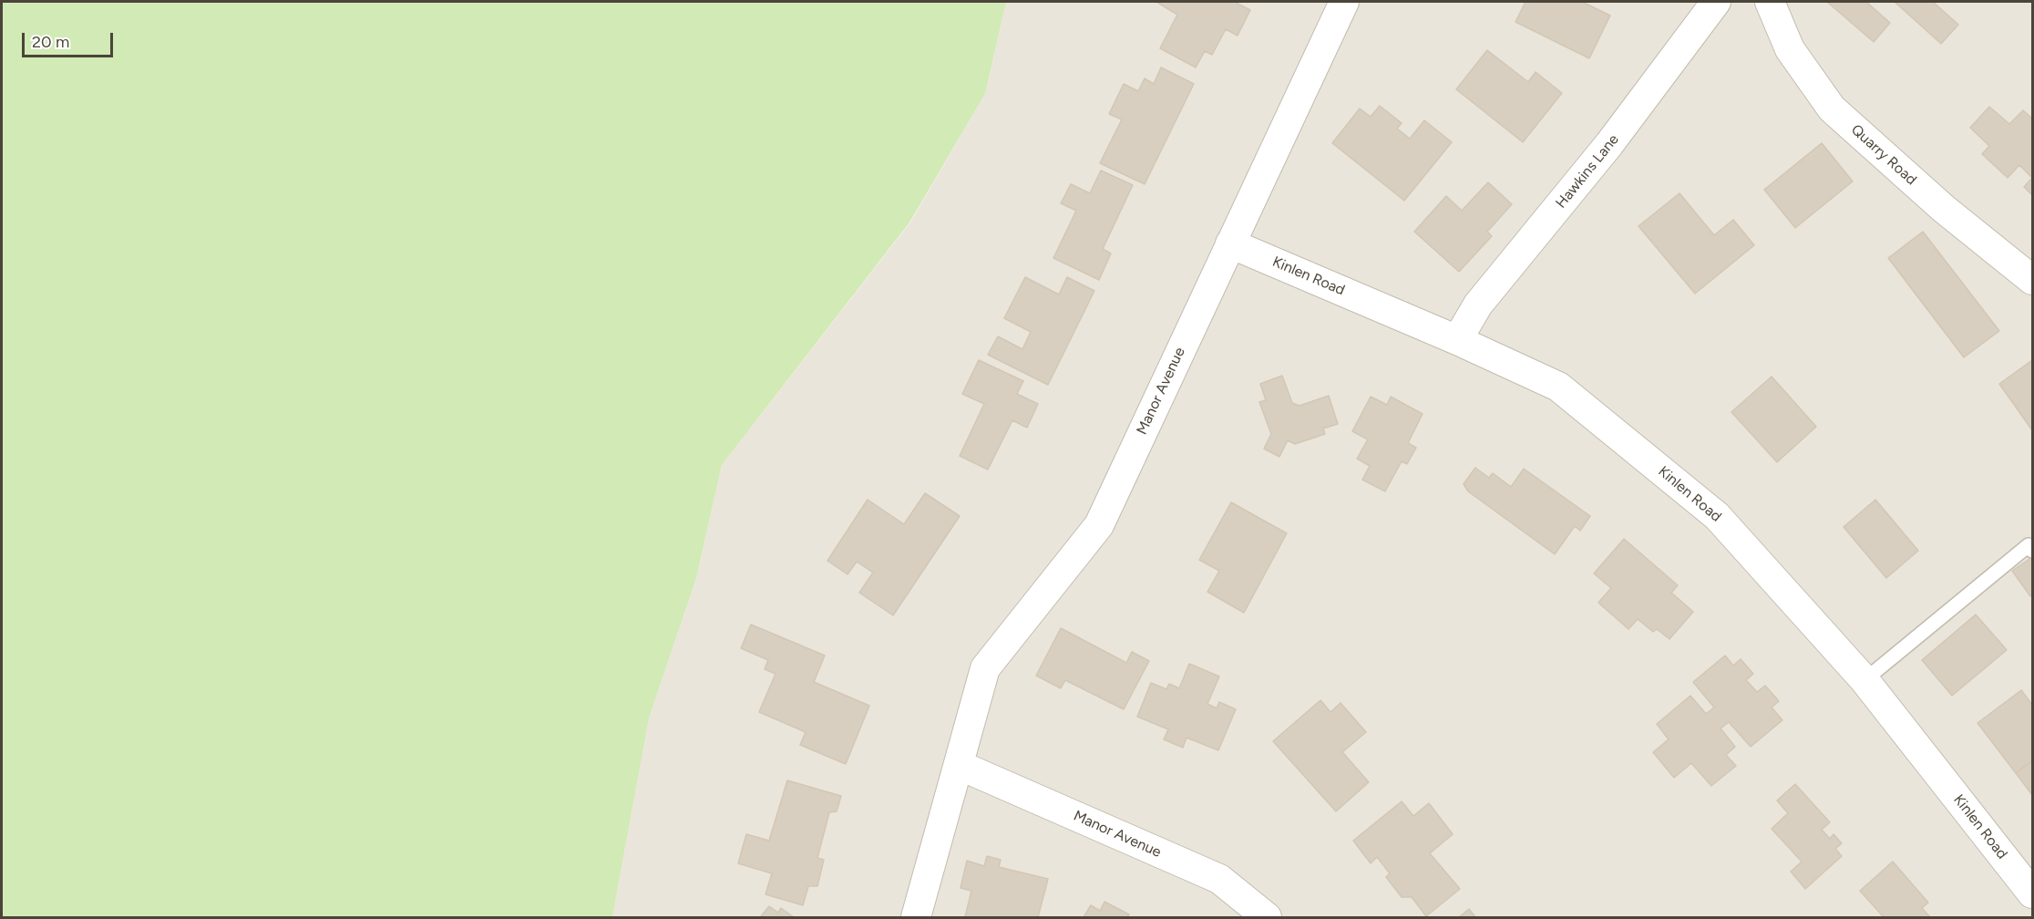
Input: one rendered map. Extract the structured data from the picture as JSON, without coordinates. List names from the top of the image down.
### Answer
{
  "streets": {
    "street": [
      "Quarry Road",
      "Hawkins Lane",
      "Kinlen Road",
      "Manor Avenue"
    ]
  },
  "crossings": [
    ["Hawkins Lane", "Kinlen Road"],
    ["Kinlen Road", "Manor Avenue"]
  ],
  "scale_bar": "20 m"
}
